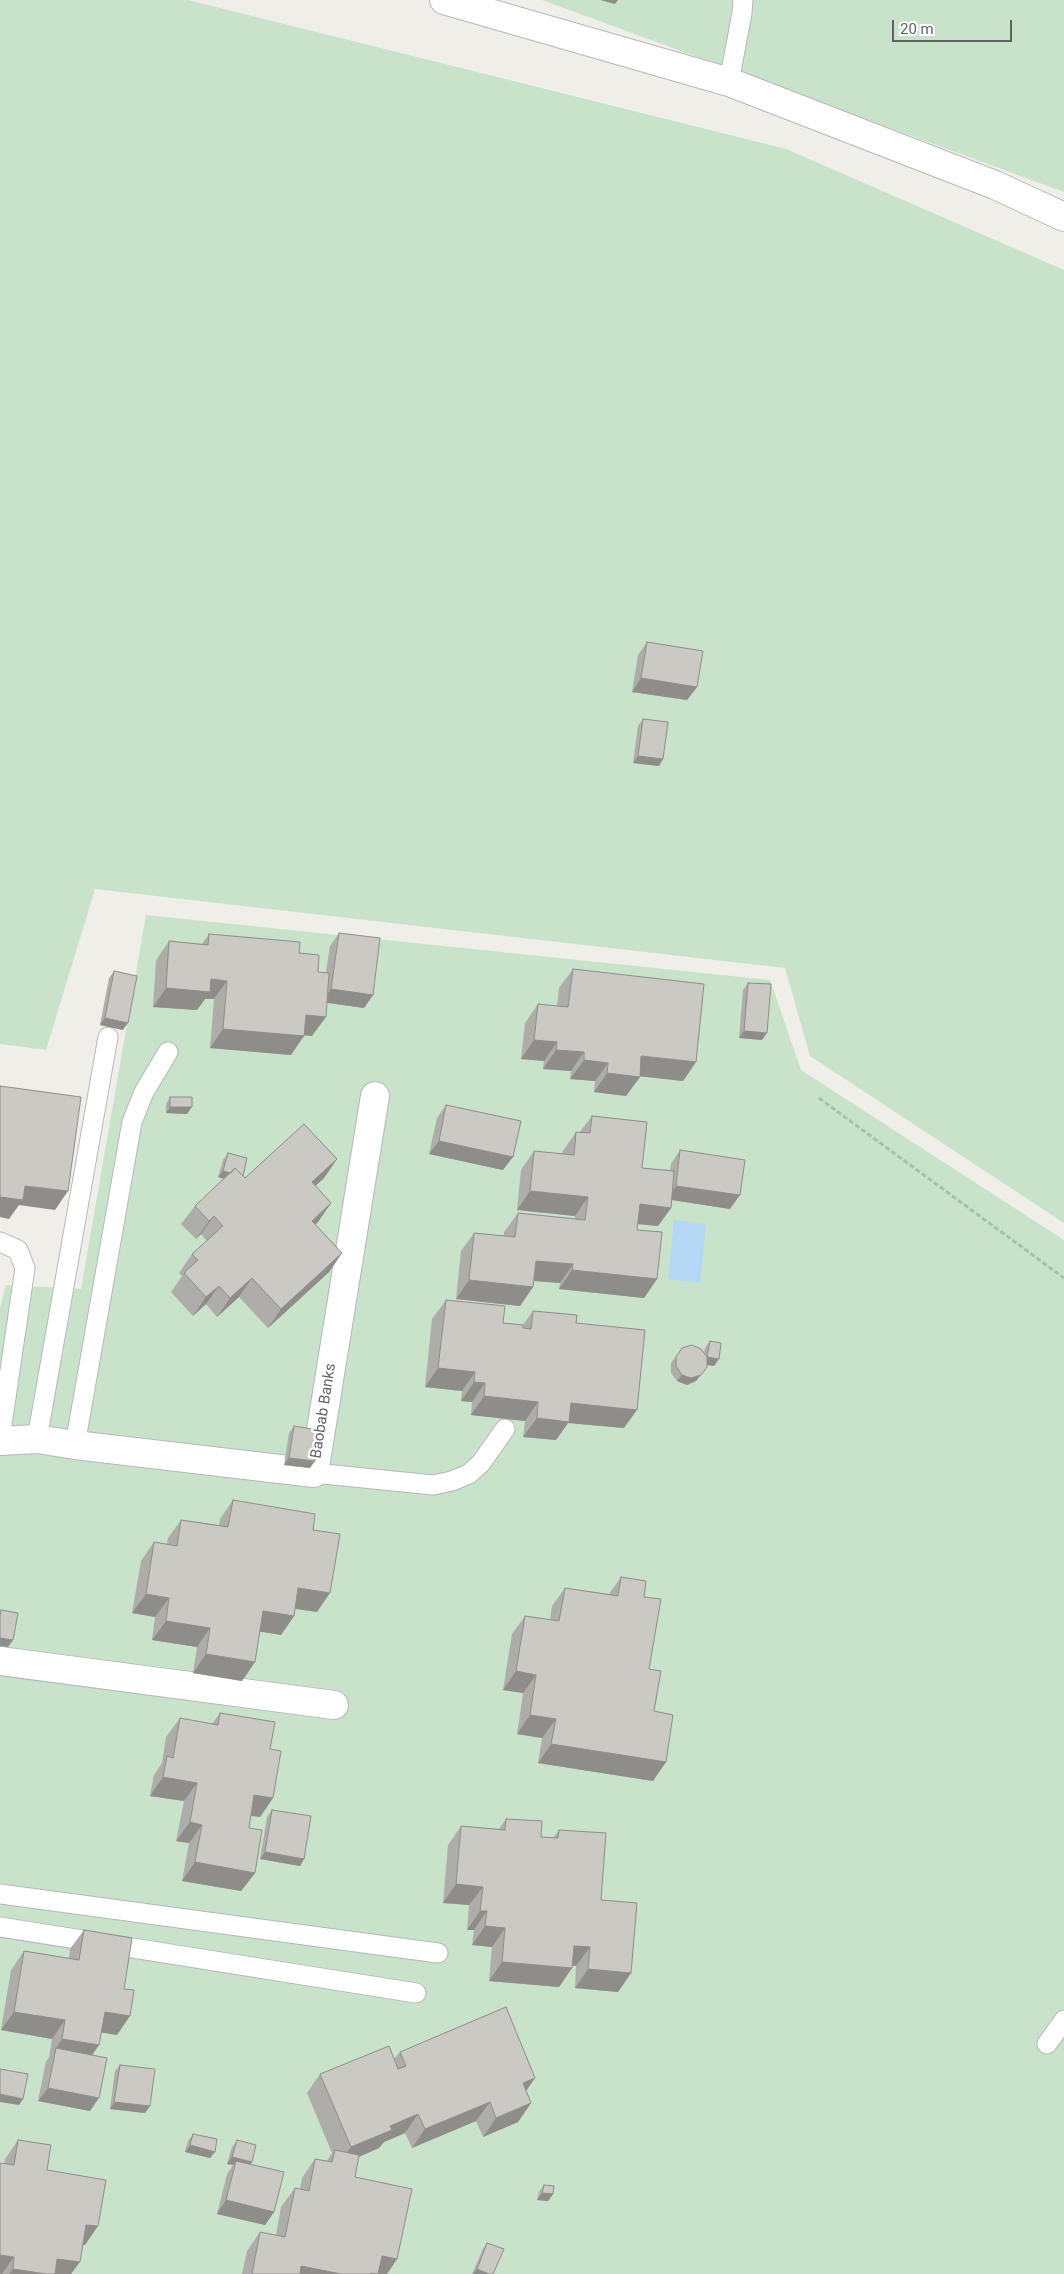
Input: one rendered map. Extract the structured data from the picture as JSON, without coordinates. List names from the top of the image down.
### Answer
{
  "streets": {
    "street": ["Baobab Banks"]
  },
  "scale_bar": "20 m"
}
